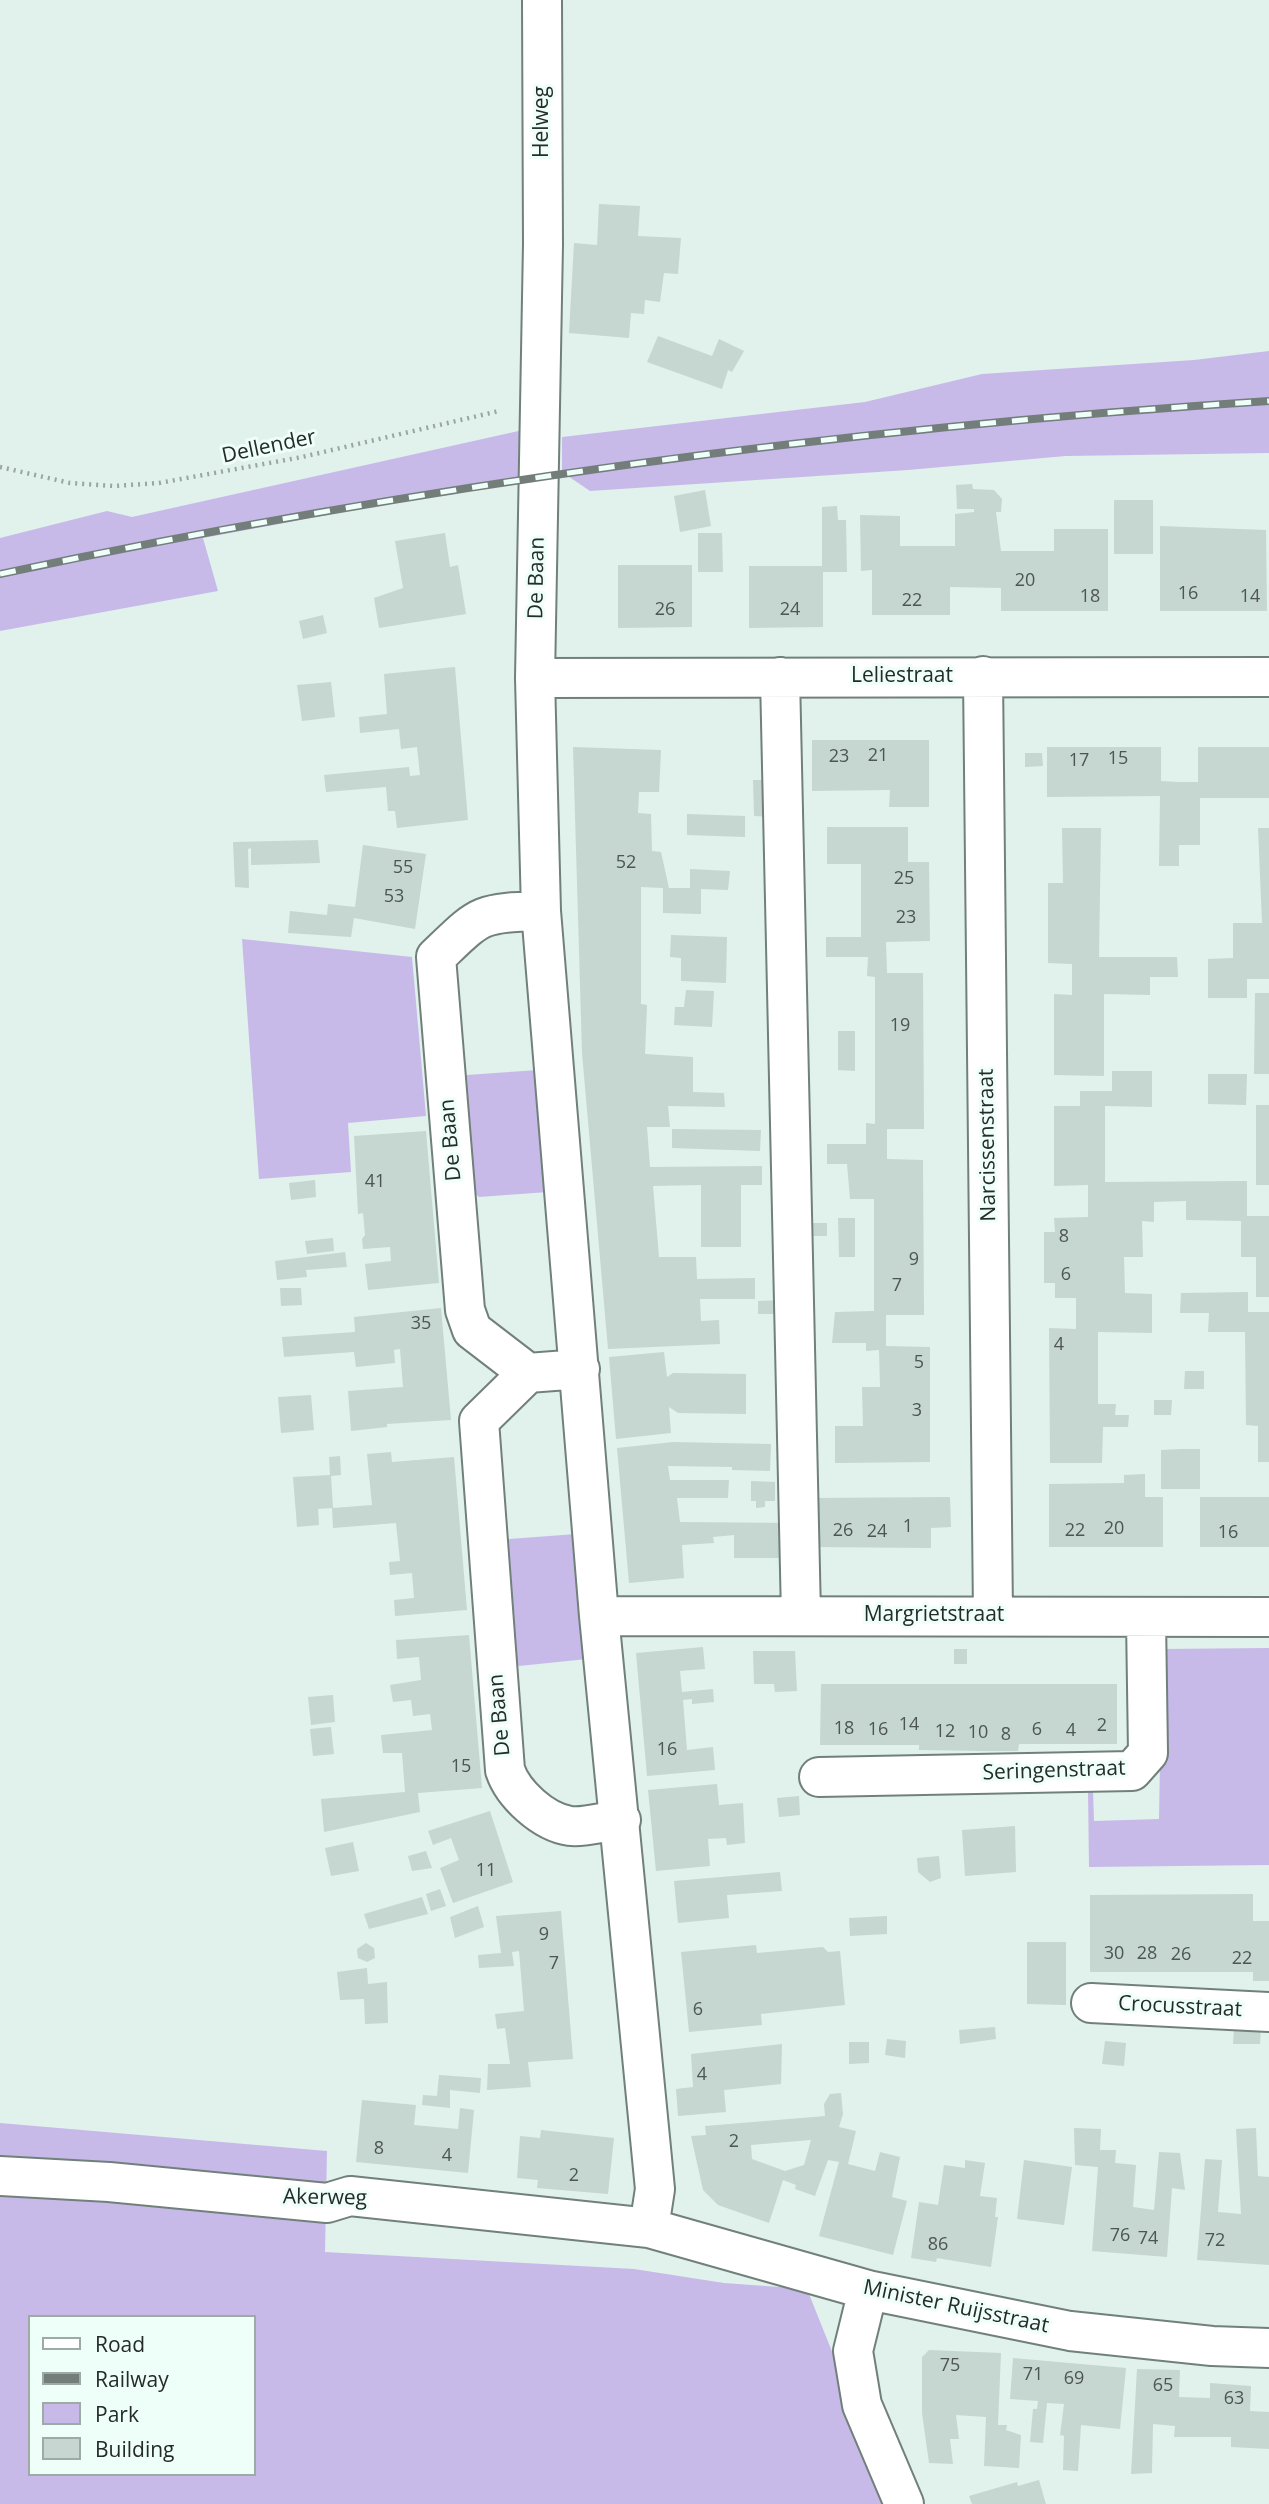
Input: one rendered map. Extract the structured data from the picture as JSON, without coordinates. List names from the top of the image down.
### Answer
{
  "streets": {
    "street": [
      "Helweg",
      "De Baan",
      "Leliestraat",
      "Narcissenstraat",
      "Margrietstraat",
      "Seringenstraat",
      "Crocusstraat",
      "Akerweg",
      "Minister Ruijsstraat"
    ],
    "path": ["Dellender"]
  },
  "crossings": [
    ["Helweg", "De Baan"],
    ["Dellender", "De Baan"],
    ["De Baan", "Leliestraat"],
    ["De Baan", "Margrietstraat"],
    ["De Baan", "Akerweg"],
    ["De Baan", "Minister Ruijsstraat"],
    ["Leliestraat", "Narcissenstraat"],
    ["Narcissenstraat", "Margrietstraat"],
    ["Margrietstraat", "Seringenstraat"],
    ["Akerweg", "Minister Ruijsstraat"]
  ],
  "house_numbers": [
    "20",
    "16",
    "18",
    "14",
    "22",
    "26",
    "24",
    "21",
    "23",
    "15",
    "17",
    "52",
    "55",
    "25",
    "53",
    "23",
    "19",
    "41",
    "8",
    "9",
    "6",
    "7",
    "35",
    "4",
    "5",
    "3",
    "1",
    "20",
    "26",
    "22",
    "24",
    "16",
    "14",
    "2",
    "18",
    "16",
    "6",
    "4",
    "12",
    "10",
    "8",
    "16",
    "15",
    "11",
    "9",
    "30",
    "28",
    "26",
    "22",
    "7",
    "6",
    "4",
    "2",
    "8",
    "4",
    "2",
    "76",
    "74",
    "72",
    "86",
    "75",
    "71",
    "69",
    "65",
    "63"
  ],
  "legend": [
    "Road",
    "Railway",
    "Park",
    "Building"
  ]
}
